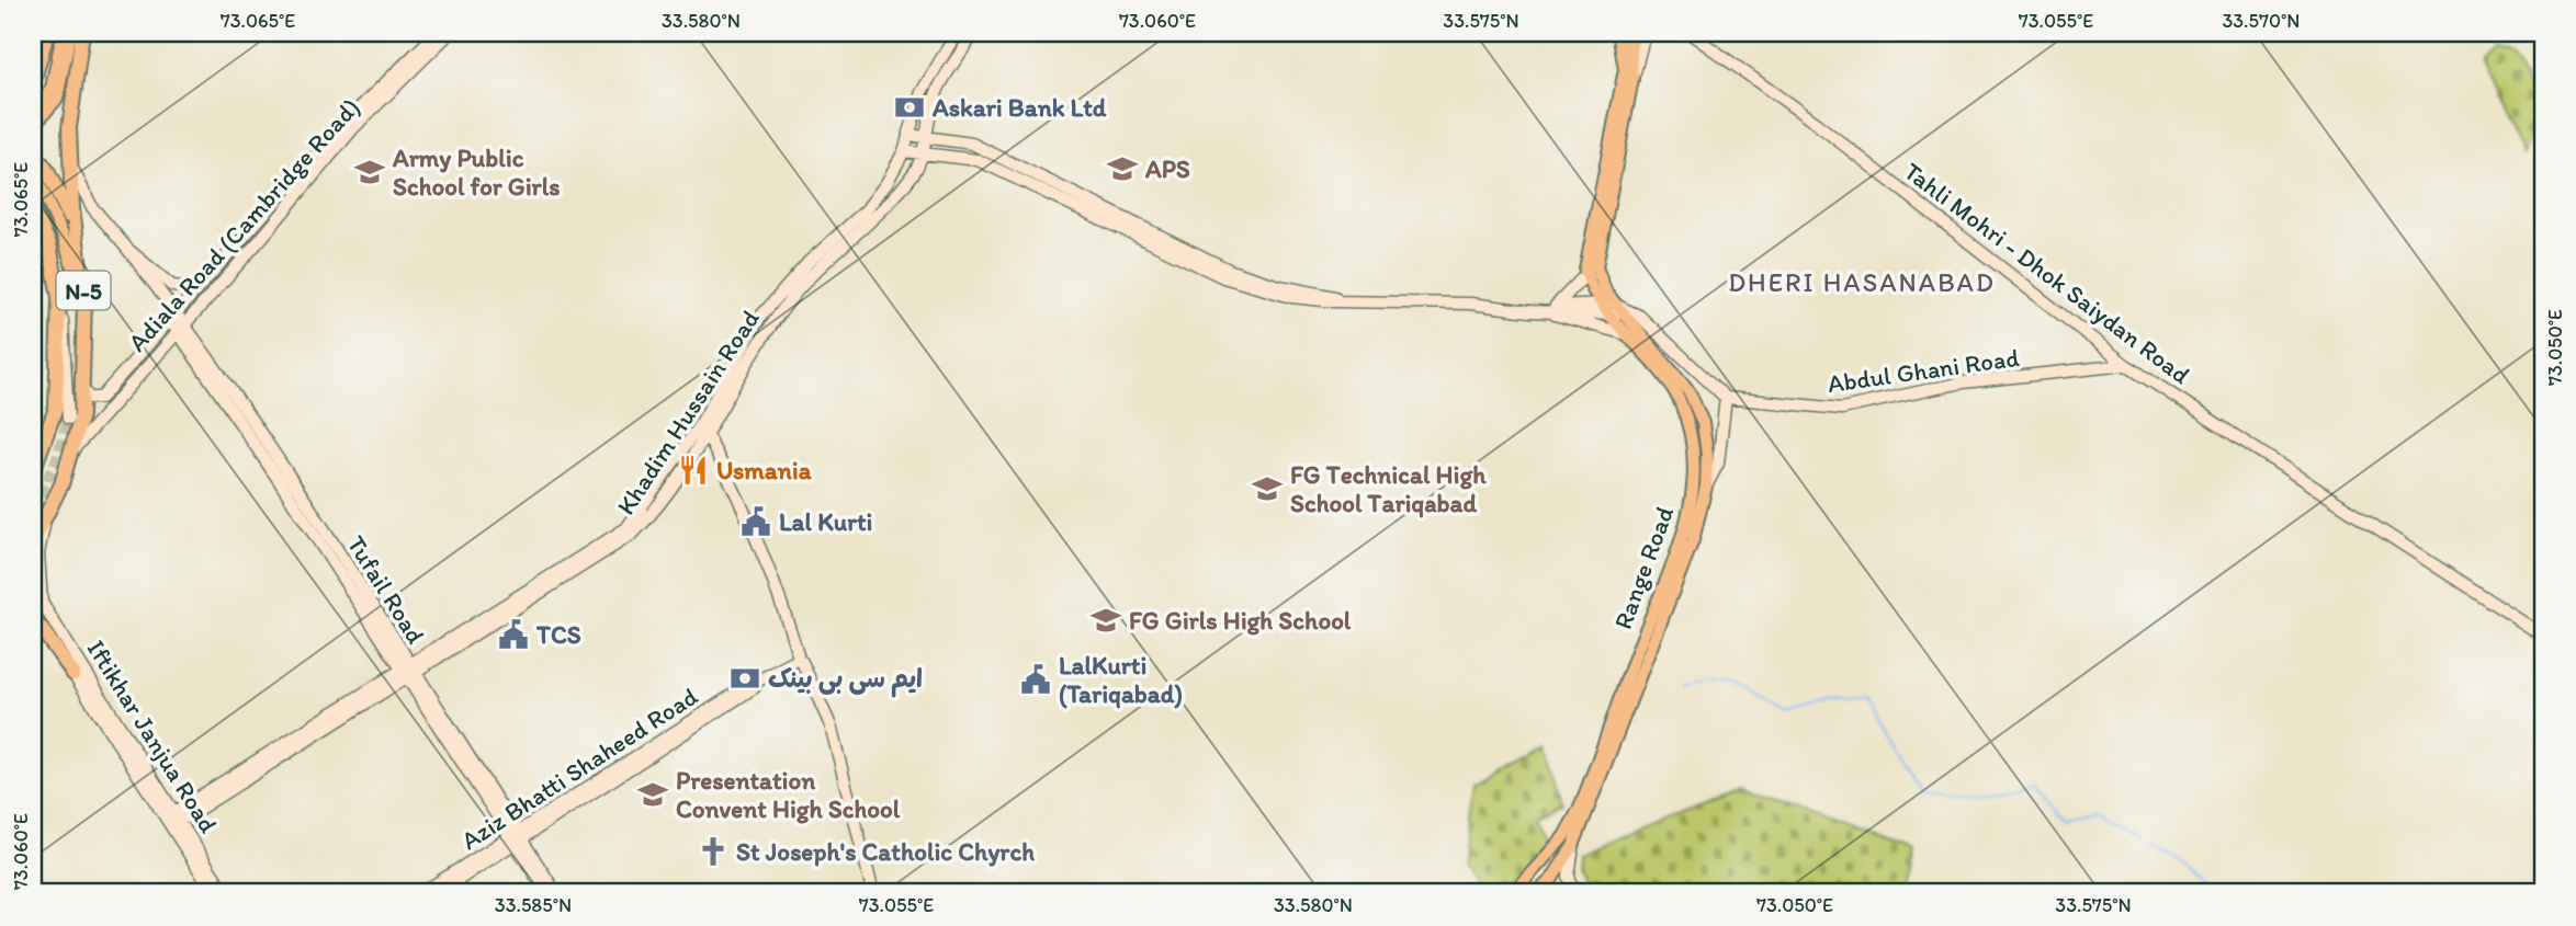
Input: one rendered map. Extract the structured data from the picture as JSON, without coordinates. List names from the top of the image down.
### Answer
{
  "streets": {
    "highway": ["N-5"],
    "main road": [
      "Adiala Road (Cambridge Road)",
      "Tahli Mohri - Dhok Saiydan Road",
      "Abdul Ghani Road",
      "Khadim Hussain Road",
      "Range Road",
      "Tufail Road",
      "Iftikhar Janjua Road",
      "Aziz Bhatti Shaheed Road"
    ]
  },
  "crossings": [
    ["Adiala Road (Cambridge Road)", "N-5"],
    ["Adiala Road (Cambridge Road)", "Tufail Road"],
    ["Tahli Mohri - Dhok Saiydan Road", "Abdul Ghani Road"],
    ["N-5", "Iftikhar Janjua Road"],
    ["Khadim Hussain Road", "Tufail Road"],
    ["Khadim Hussain Road", "Iftikhar Janjua Road"],
    ["Tufail Road", "Aziz Bhatti Shaheed Road"]
  ],
  "districts": ["DHERI HASANABAD"],
  "places": {
    "bank": ["Askari Bank Ltd", "ایم سی بی بینک"],
    "school or university": [
      "APS",
      "Army Public School for Girls",
      "FG Technical High School Tariqabad",
      "FG Girls High School",
      "Presentation Convent High School"
    ],
    "restaurant": ["Usmania"],
    "public building": ["Lal Kurti", "TCS", "LalKurti (Tariqabad)"],
    "church": ["St Joseph's Catholic Chyrch"]
  },
  "coordinates": [
    "73.065°E",
    "33.580°N",
    "73.060°E",
    "33.575°N",
    "73.055°E",
    "33.570°N",
    "73.050°E",
    "33.585°N"
  ]
}
